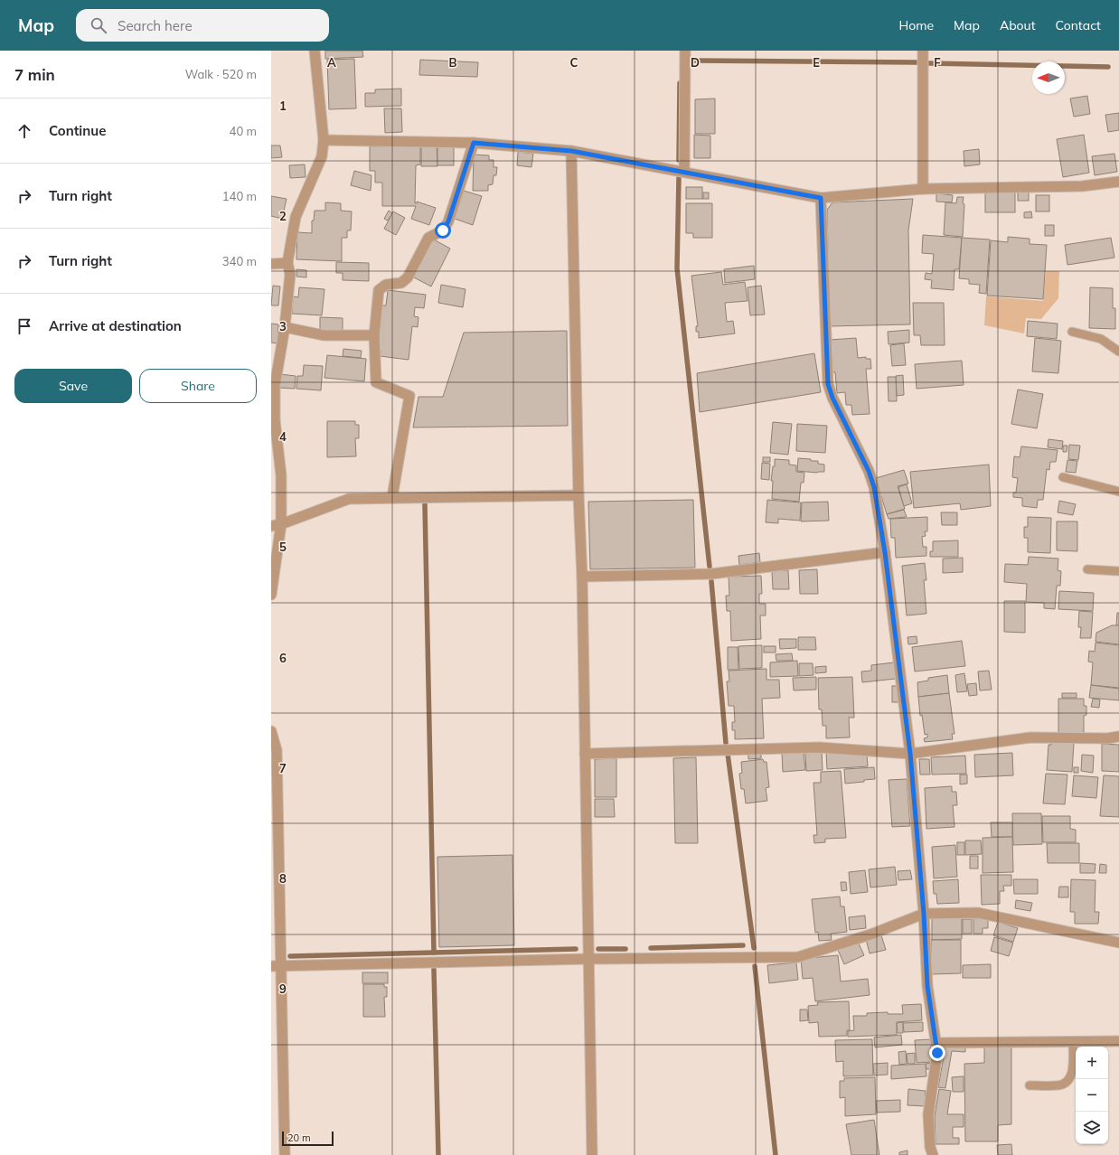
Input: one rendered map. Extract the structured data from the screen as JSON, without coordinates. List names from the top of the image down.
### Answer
{
  "scale_bar": "20 m",
  "north": "left",
  "page": {
    "header": "Map",
    "search": "Search here",
    "nav": [
      "Home",
      "Map",
      "About",
      "Contact"
    ],
    "heading": ["7 min", "Walk · 520 m"],
    "list": [
      ["Continue", "40 m"],
      ["Turn right", "140 m"],
      ["Turn right", "340 m"],
      "Arrive at destination"
    ],
    "buttons": ["Save", "Share"],
    "map_buttons": ["+", "−"],
    "scale": "20 m"
  },
  "grid": {
    "columns": [
      "A",
      "B",
      "C",
      "D",
      "E",
      "F"
    ],
    "rows": [
      "1",
      "2",
      "3",
      "4",
      "5",
      "6",
      "7",
      "8",
      "9"
    ]
  }
}
